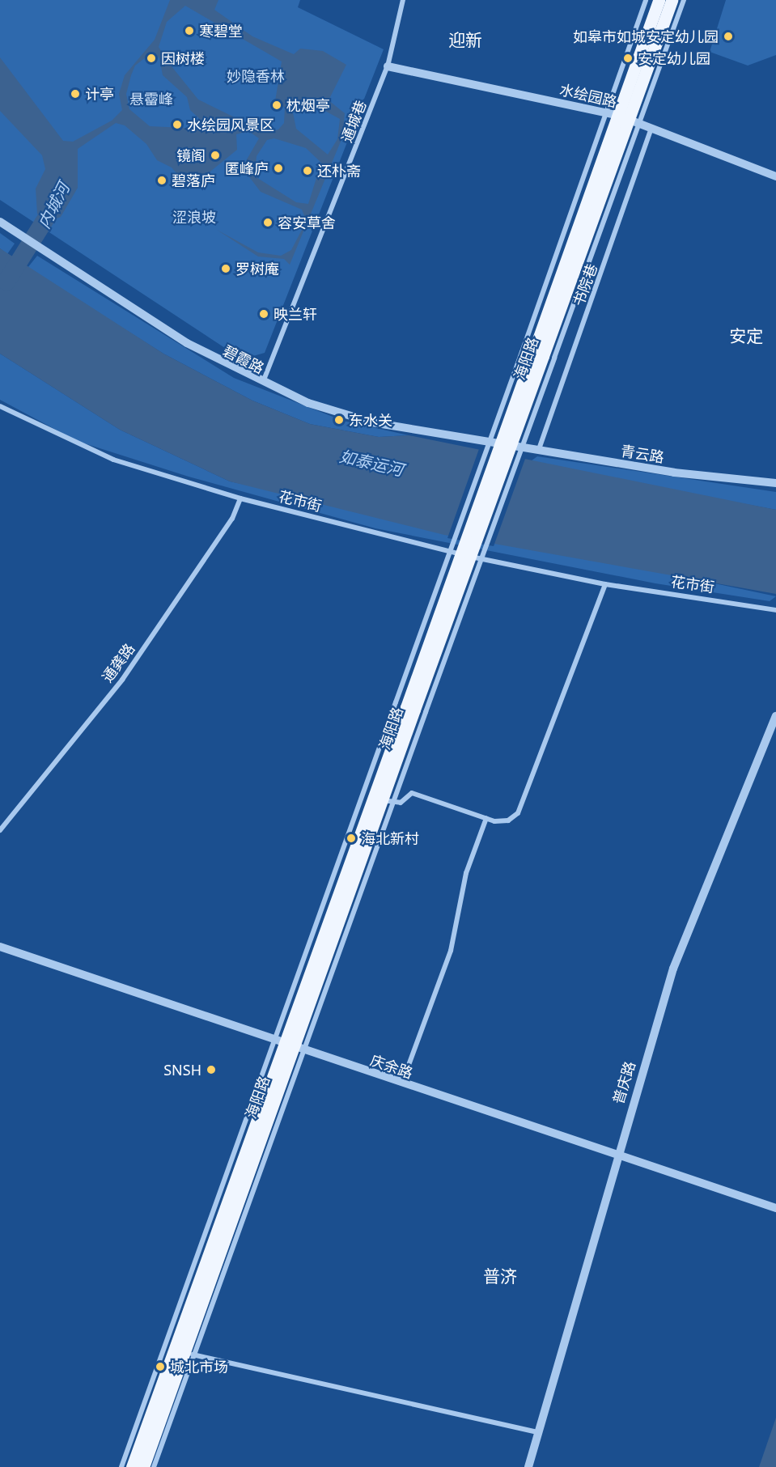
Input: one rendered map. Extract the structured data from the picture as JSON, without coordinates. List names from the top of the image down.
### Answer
{
  "streets": {
    "main road": ["海阳路"],
    "street": [
      "水绘园路",
      "通城巷",
      "书院巷",
      "碧霞路",
      "青云路",
      "花市街",
      "通龚路",
      "庆余路",
      "普庆路"
    ]
  },
  "crossings": [
    ["水绘园路", "通城巷"],
    ["水绘园路", "书院巷"],
    ["水绘园路", "海阳路"],
    ["通城巷", "碧霞路"],
    ["书院巷", "青云路"],
    ["海阳路", "庆余路"],
    ["碧霞路", "青云路"],
    ["花市街", "通龚路"],
    ["庆余路", "普庆路"]
  ],
  "districts": ["迎新", "安定", "普济"],
  "water": ["内城河", "如泰运河"],
  "parks": ["妙隐香林", "悬霤峰", "涩浪坡"],
  "places": [
    "寒碧堂",
    "如皋市如城安定幼儿园",
    "因树楼",
    "安定幼儿园",
    "计亭",
    "枕烟亭",
    "水绘园风景区",
    "镜阁",
    "匿峰庐",
    "还朴斋",
    "碧落庐",
    "容安草舍",
    "罗树庵",
    "映兰轩",
    "东水关",
    "海北新村",
    "SNSH",
    "城北市场"
  ]
}
